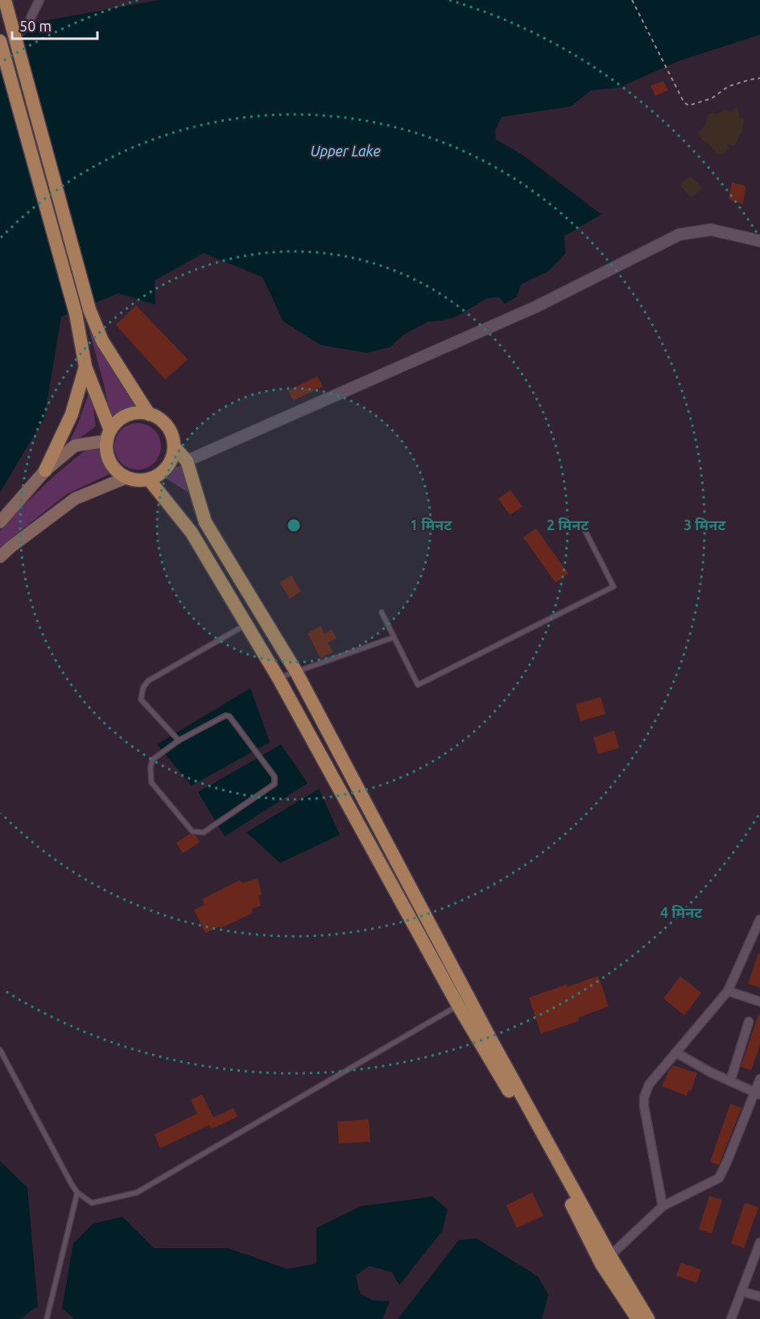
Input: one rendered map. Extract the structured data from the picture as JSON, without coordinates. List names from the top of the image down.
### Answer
{
  "water": ["Upper Lake"],
  "scale_bar": "50 m",
  "rings": [
    "1 मिनट",
    "2 मिनट",
    "3 मिनट",
    "4 मिनट"
  ]
}
